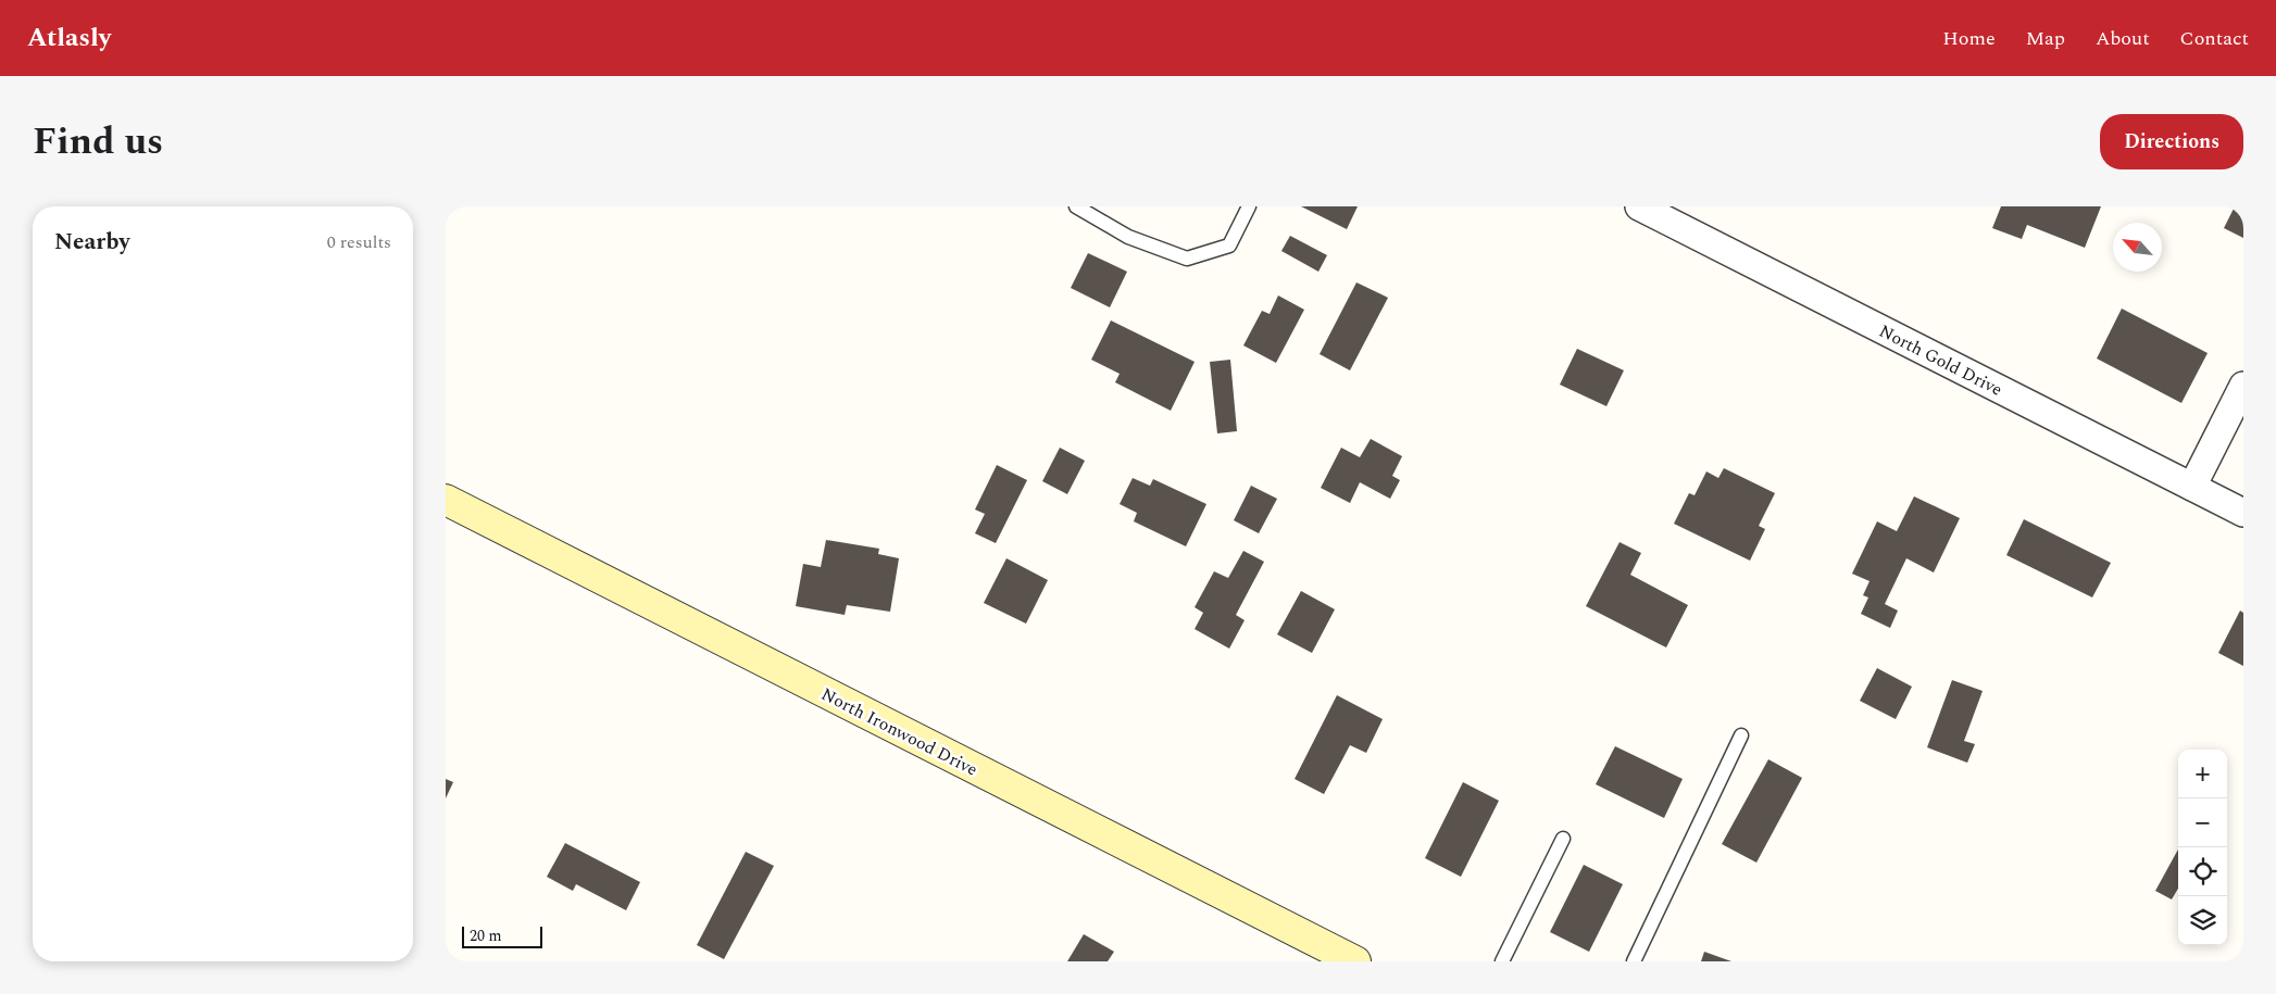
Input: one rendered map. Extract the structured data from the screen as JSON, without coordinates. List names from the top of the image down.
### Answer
{
  "streets": {
    "main road": ["North Ironwood Drive"],
    "street": ["North Gold Drive"]
  },
  "scale_bar": "20 m",
  "north": "top left",
  "page": {
    "header": "Atlasly",
    "nav": [
      "Home",
      "Map",
      "About",
      "Contact"
    ],
    "title": "Find us",
    "buttons": "Directions",
    "heading": ["Nearby", "0 results"],
    "map_buttons": ["+", "−"],
    "scale": "20 m"
  }
}
